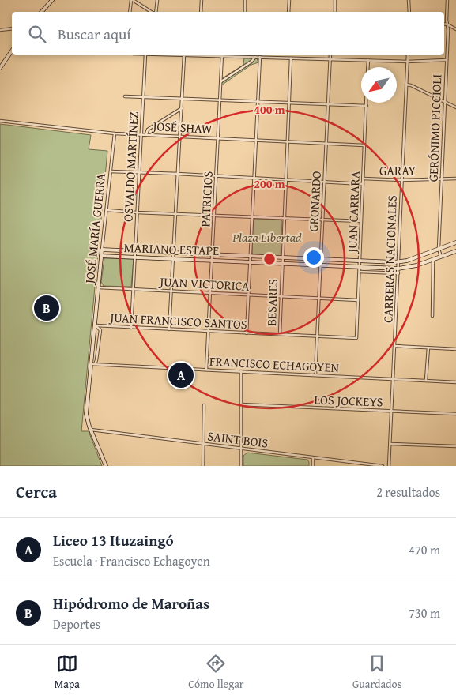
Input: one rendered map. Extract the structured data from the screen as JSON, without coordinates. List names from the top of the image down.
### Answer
{
  "streets": {
    "street": [
      "JOSÉ SHAW",
      "GERÓNIMO PICCIOLI",
      "OSVALDO MARTÍNEZ",
      "GARAY",
      "PATRICIOS",
      "GRONARDO",
      "JUAN CARRARA",
      "JOSÉ MARÍA GUERRA",
      "MARIANO ESTAPE",
      "CARRERAS NACIONALES",
      "JUAN VICTORICA",
      "BESARES",
      "JUAN FRANCISCO SANTOS",
      "FRANCISCO ECHAGOYEN",
      "LOS JOCKEYS",
      "SAINT BOIS"
    ]
  },
  "crossings": [
    ["JOSÉ SHAW", "OSVALDO MARTÍNEZ"],
    ["JOSÉ SHAW", "PATRICIOS"],
    ["JOSÉ SHAW", "GRONARDO"],
    ["JOSÉ SHAW", "JUAN CARRARA"],
    ["JOSÉ SHAW", "JOSÉ MARÍA GUERRA"],
    ["JOSÉ SHAW", "BESARES"],
    ["GERÓNIMO PICCIOLI", "GARAY"],
    ["GERÓNIMO PICCIOLI", "MARIANO ESTAPE"],
    ["OSVALDO MARTÍNEZ", "MARIANO ESTAPE"],
    ["OSVALDO MARTÍNEZ", "JUAN VICTORICA"],
    ["OSVALDO MARTÍNEZ", "JUAN FRANCISCO SANTOS"],
    ["GARAY", "JUAN CARRARA"],
    ["GARAY", "CARRERAS NACIONALES"],
    ["PATRICIOS", "MARIANO ESTAPE"],
    ["PATRICIOS", "JUAN VICTORICA"],
    ["PATRICIOS", "JUAN FRANCISCO SANTOS"],
    ["PATRICIOS", "FRANCISCO ECHAGOYEN"],
    ["GRONARDO", "MARIANO ESTAPE"],
    ["GRONARDO", "JUAN VICTORICA"],
    ["GRONARDO", "JUAN FRANCISCO SANTOS"],
    ["GRONARDO", "FRANCISCO ECHAGOYEN"],
    ["JUAN CARRARA", "MARIANO ESTAPE"],
    ["JUAN CARRARA", "JUAN VICTORICA"],
    ["JUAN CARRARA", "JUAN FRANCISCO SANTOS"],
    ["JOSÉ MARÍA GUERRA", "MARIANO ESTAPE"],
    ["JOSÉ MARÍA GUERRA", "JUAN VICTORICA"],
    ["JOSÉ MARÍA GUERRA", "JUAN FRANCISCO SANTOS"],
    ["JOSÉ MARÍA GUERRA", "FRANCISCO ECHAGOYEN"],
    ["JOSÉ MARÍA GUERRA", "SAINT BOIS"],
    ["MARIANO ESTAPE", "CARRERAS NACIONALES"],
    ["MARIANO ESTAPE", "BESARES"],
    ["CARRERAS NACIONALES", "FRANCISCO ECHAGOYEN"],
    ["CARRERAS NACIONALES", "LOS JOCKEYS"],
    ["JUAN VICTORICA", "BESARES"],
    ["BESARES", "JUAN FRANCISCO SANTOS"]
  ],
  "parks": ["Plaza Libertad"],
  "north": "bottom left",
  "page": {
    "search": "Buscar aquí",
    "pins": ["B", "A"],
    "heading": ["Cerca", "2 resultados"],
    "list": [
      {
        "mark": "A",
        "name": "Liceo 13 Ituzaingó",
        "note": "Escuela · Francisco Echagoyen",
        "value": "470 m"
      },
      {
        "mark": "B",
        "name": "Hipódromo de Maroñas",
        "note": "Deportes",
        "value": "730 m"
      }
    ],
    "nav": ["Mapa", "Cómo llegar", "Guardados"]
  },
  "rings": ["400 m", "200 m"]
}
